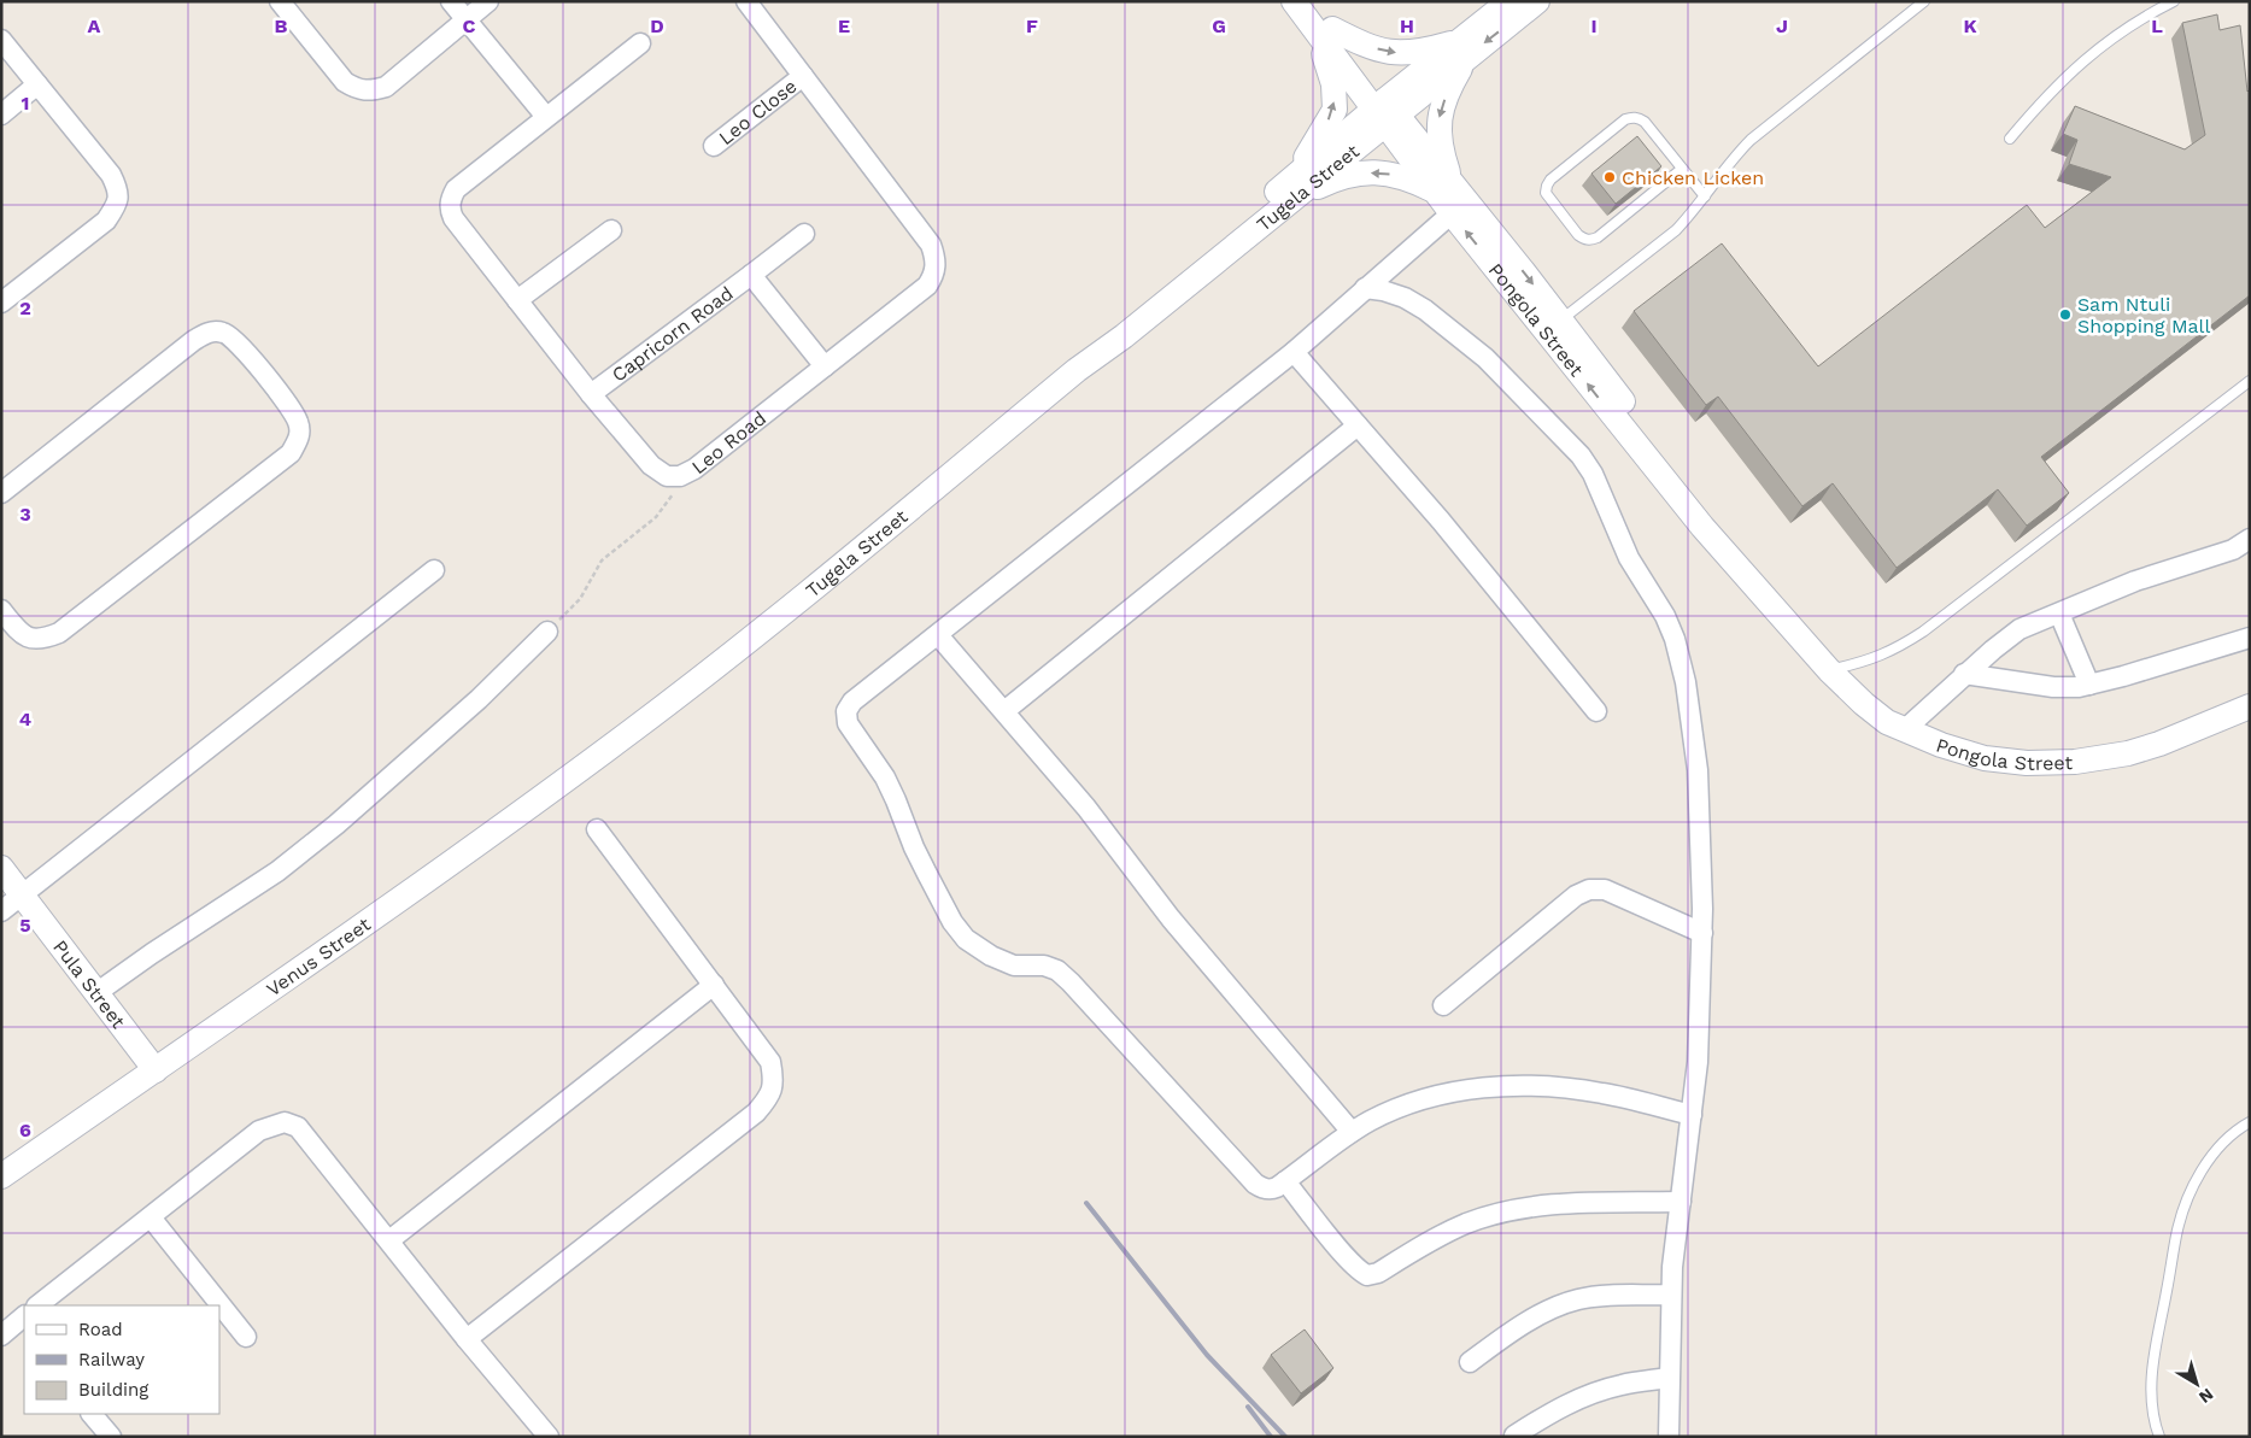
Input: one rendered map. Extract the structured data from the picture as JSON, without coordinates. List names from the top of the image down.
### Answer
{
  "streets": {
    "street": [
      "Leo Close",
      "Tugela Street",
      "Pongola Street",
      "Capricorn Road",
      "Leo Road",
      "Venus Street",
      "Pula Street"
    ]
  },
  "crossings": [
    ["Leo Close", "Leo Road"],
    ["Tugela Street", "Pongola Street"],
    ["Tugela Street", "Venus Street"],
    ["Capricorn Road", "Leo Road"],
    ["Venus Street", "Pula Street"]
  ],
  "places": ["Chicken Licken", "Sam Ntuli Shopping Mall"],
  "legend": ["Road", "Railway", "Building"],
  "north": "bottom right",
  "grid": {
    "columns": [
      "A",
      "B",
      "C",
      "D",
      "E",
      "F",
      "G",
      "H",
      "I",
      "J",
      "K",
      "L"
    ],
    "rows": [
      "1",
      "2",
      "3",
      "4",
      "5",
      "6"
    ]
  }
}
